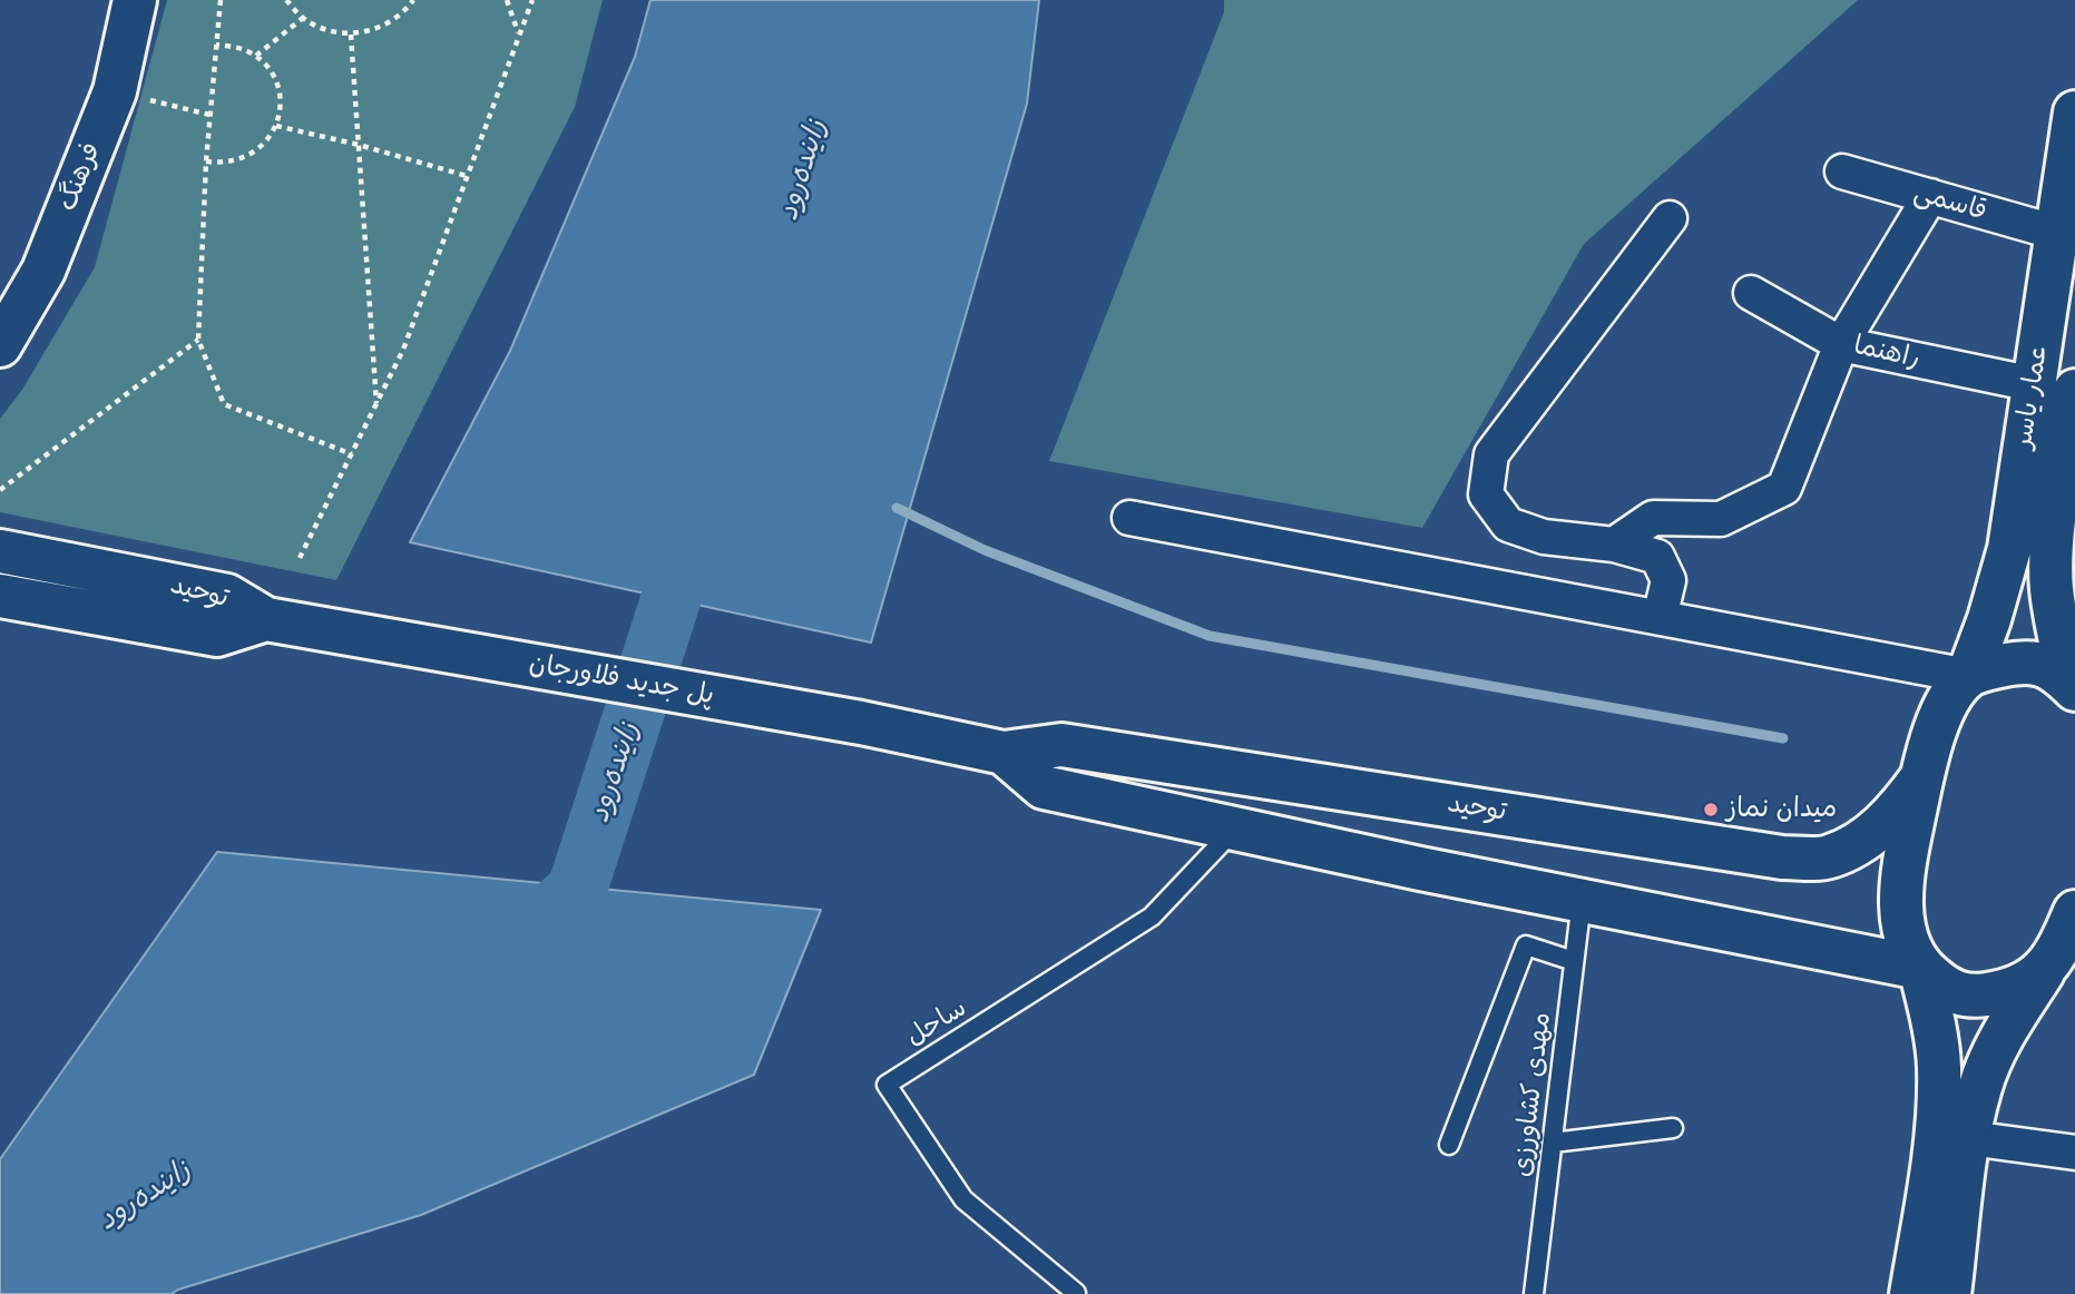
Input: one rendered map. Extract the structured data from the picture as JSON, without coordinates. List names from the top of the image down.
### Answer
{
  "streets": {
    "main road": [
      "فرهنگ",
      "عمار یاسر",
      "توحید",
      "پل جدید فلاورجان"
    ],
    "street": ["قاسمی", "راهنما"],
    "lane": ["ساحل", "مهدی کشاورزی"]
  },
  "crossings": [
    ["قاسمی", "عمار یاسر"],
    ["راهنما", "عمار یاسر"],
    ["توحید", "پل جدید فلاورجان"],
    ["توحید", "ساحل"],
    ["توحید", "مهدی کشاورزی"]
  ],
  "water": ["زاینده‌رود"],
  "places": ["میدان نماز"]
}
